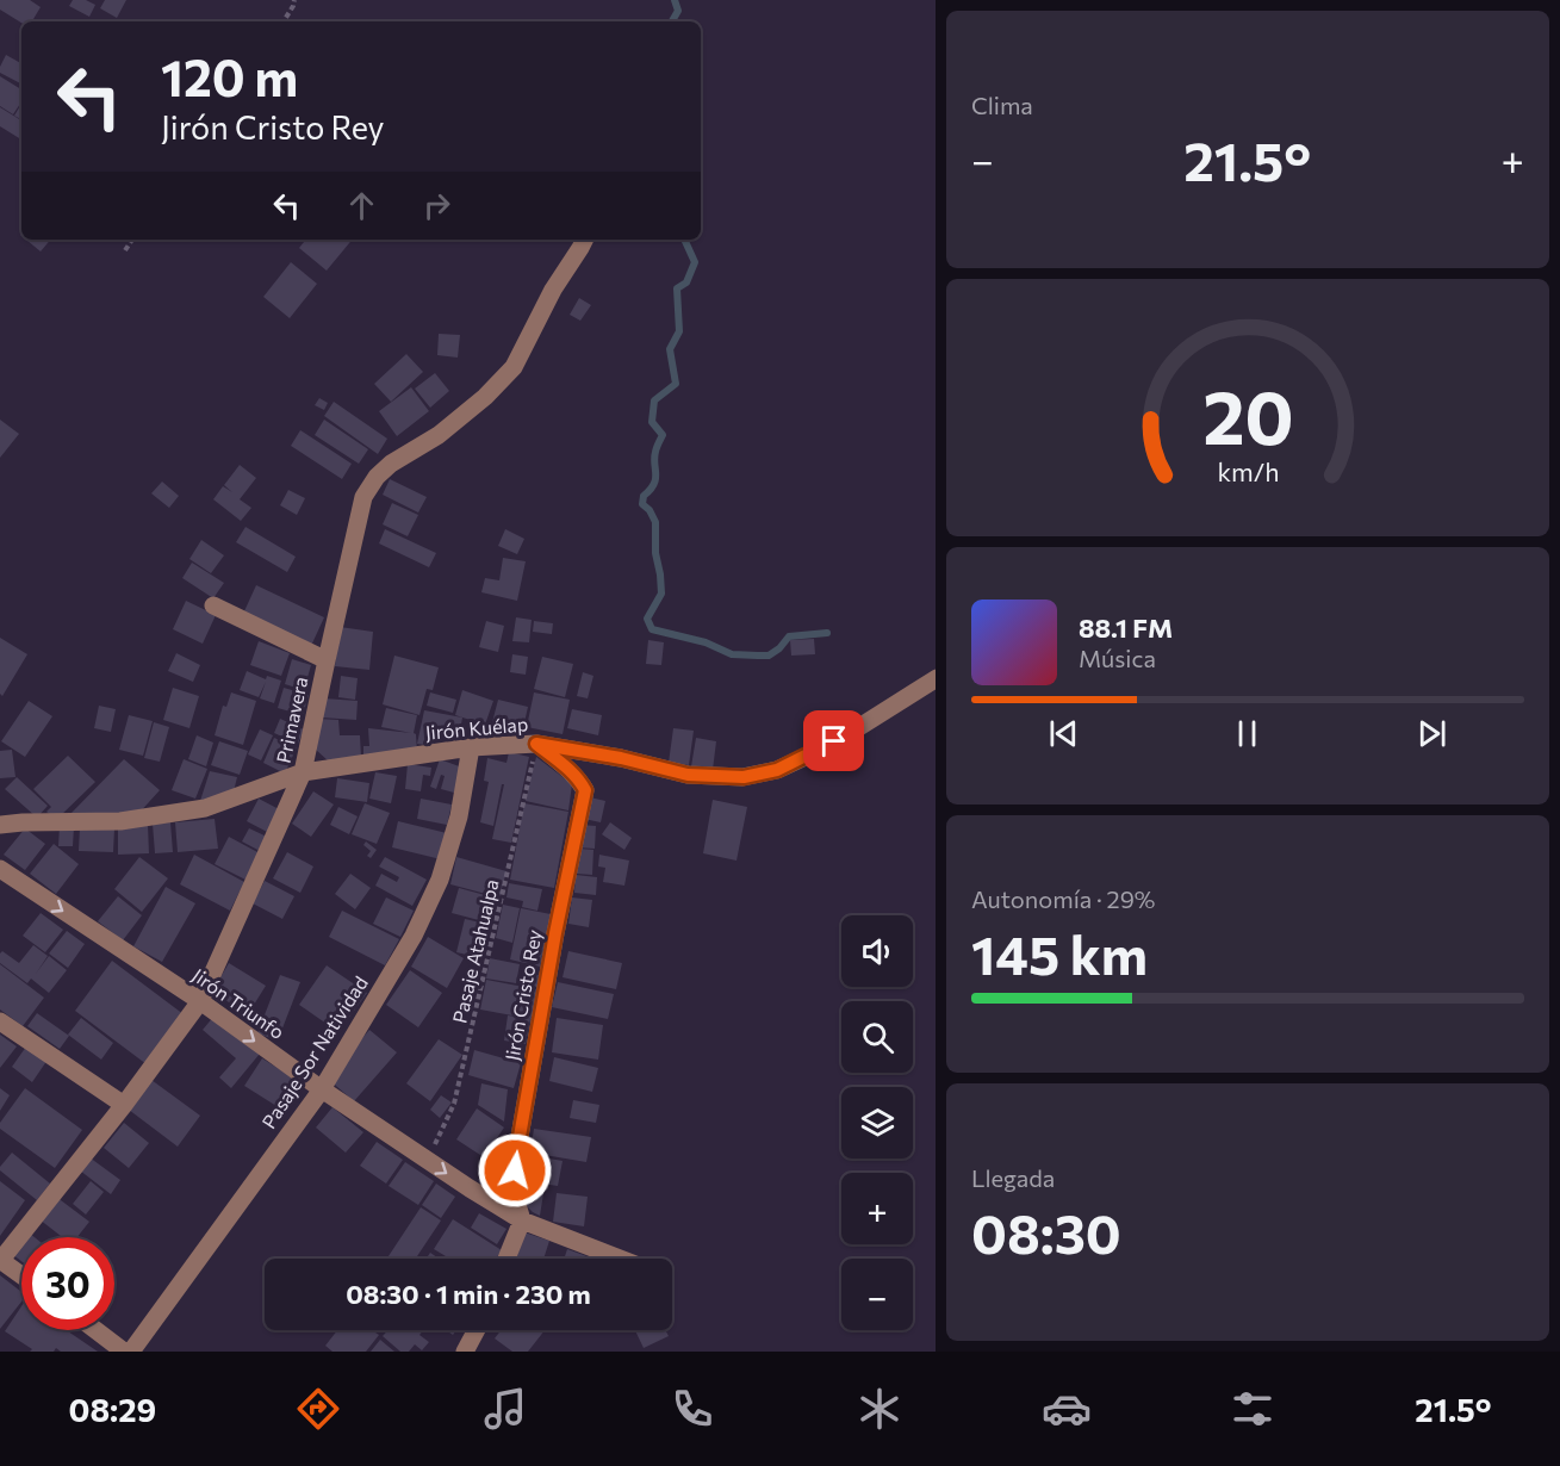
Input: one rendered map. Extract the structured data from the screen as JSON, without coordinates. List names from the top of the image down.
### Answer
{
  "streets": {
    "street": [
      "Primavera",
      "Jirón Kuélap",
      "Jirón Cristo Rey",
      "Jirón Triunfo",
      "Pasaje Sor Natividad"
    ],
    "path": ["Pasaje Atahualpa"]
  },
  "crossings": [
    ["Primavera", "Jirón Kuélap"],
    ["Primavera", "Jirón Triunfo"],
    ["Jirón Kuélap", "Pasaje Atahualpa"],
    ["Jirón Kuélap", "Jirón Cristo Rey"],
    ["Jirón Kuélap", "Pasaje Sor Natividad"],
    ["Pasaje Atahualpa", "Jirón Cristo Rey"],
    ["Pasaje Atahualpa", "Jirón Triunfo"],
    ["Jirón Cristo Rey", "Jirón Triunfo"],
    ["Jirón Triunfo", "Pasaje Sor Natividad"]
  ],
  "one_way": ["Jirón Triunfo"],
  "page": {
    "tile": [
      "Clima",
      ["Autonomía · 29%", "145 km"],
      ["Llegada", "08:30"]
    ],
    "turn": ["120 m", "Jirón Cristo Rey"],
    "heat": ["−", "21.5°", "+"],
    "song": ["88.1 FM", "Música"],
    "map_buttons": ["+", "−"],
    "limit": "30",
    "trip": "08:30 · 1 min · 230 m",
    "tabs": ["08:29", "21.5°"],
    "gauge": ["20", "km/h"]
  }
}
